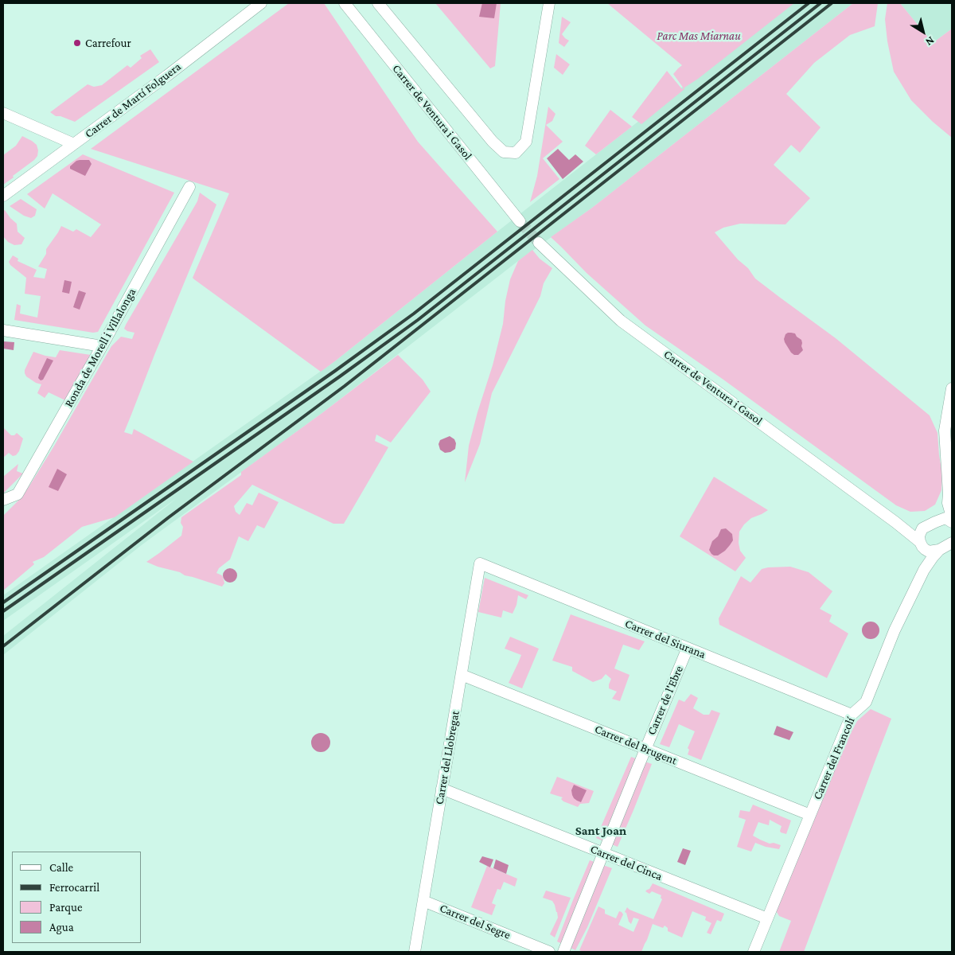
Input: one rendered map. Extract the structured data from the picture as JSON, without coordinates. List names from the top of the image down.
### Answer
{
  "streets": {
    "street": [
      "Carrer de Martí Folguera",
      "Carrer de Ventura i Gasol",
      "Ronda de Morell i Villalonga",
      "Carrer del Siurana",
      "Carrer de l'Ebre",
      "Carrer del Brugent",
      "Carrer del Llobregat",
      "Carrer del Francolí",
      "Carrer del Cinca",
      "Carrer del Segre"
    ]
  },
  "crossings": [
    ["Carrer de Ventura i Gasol", "Carrer del Francolí"],
    ["Carrer del Siurana", "Carrer de l'Ebre"],
    ["Carrer del Siurana", "Carrer del Llobregat"],
    ["Carrer del Siurana", "Carrer del Francolí"],
    ["Carrer de l'Ebre", "Carrer del Brugent"],
    ["Carrer de l'Ebre", "Carrer del Cinca"],
    ["Carrer del Brugent", "Carrer del Llobregat"],
    ["Carrer del Brugent", "Carrer del Francolí"],
    ["Carrer del Llobregat", "Carrer del Cinca"],
    ["Carrer del Llobregat", "Carrer del Segre"],
    ["Carrer del Francolí", "Carrer del Cinca"]
  ],
  "districts": ["Sant Joan"],
  "parks": ["Parc Mas Miarnau"],
  "places": ["Carrefour"],
  "legend": [
    "Calle",
    "Ferrocarril",
    "Parque",
    "Agua"
  ],
  "north": "bottom right"
}
